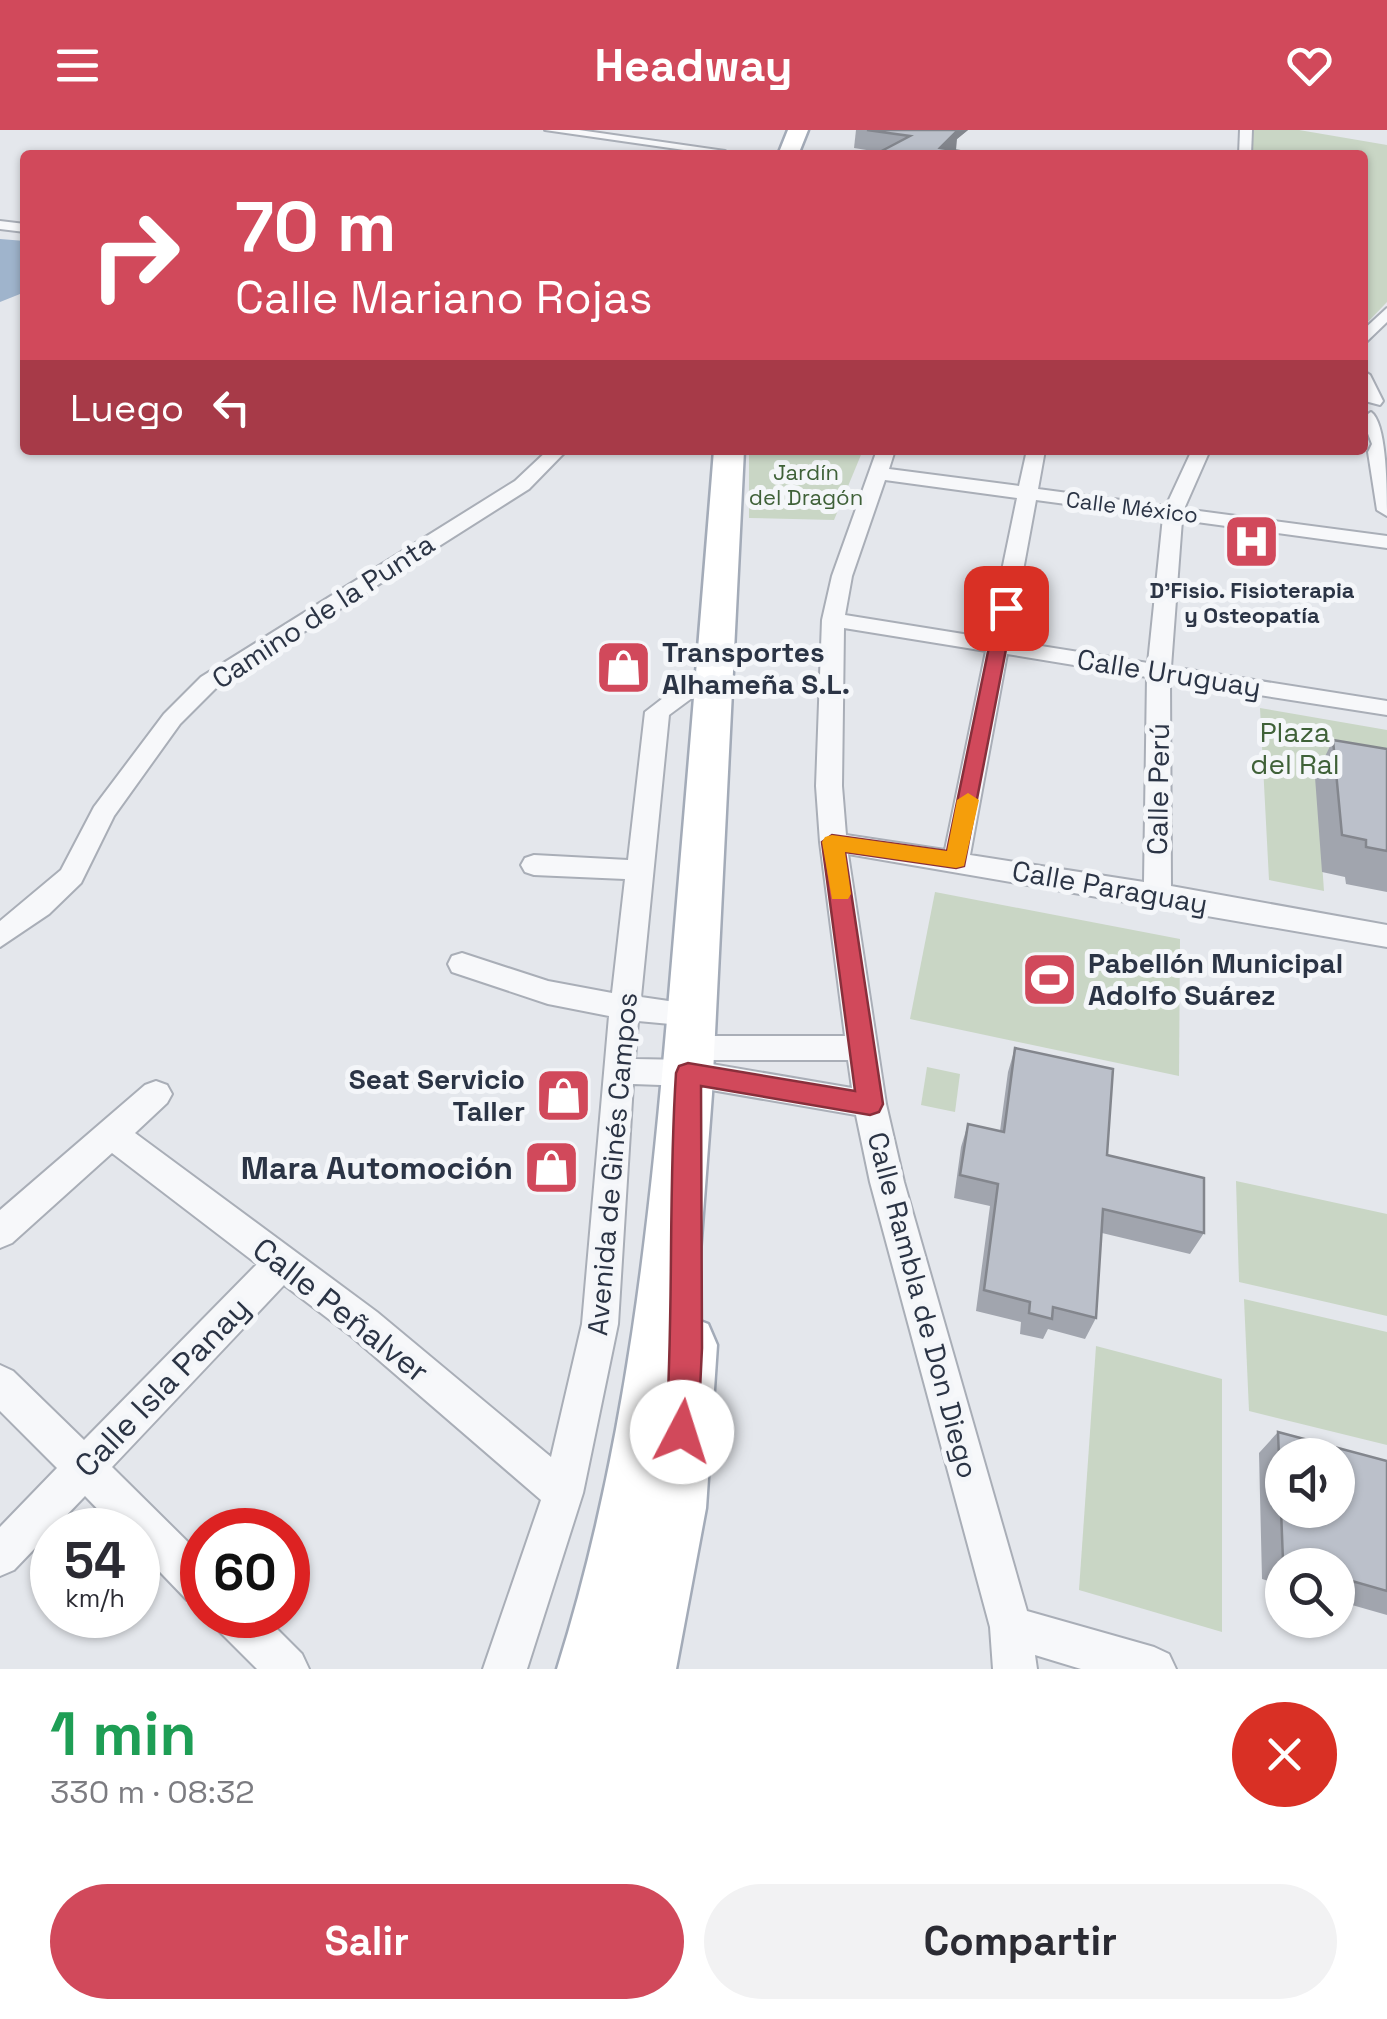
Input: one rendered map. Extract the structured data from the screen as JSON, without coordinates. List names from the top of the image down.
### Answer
{
  "streets": {
    "street": [
      "Calle México",
      "Camino de la Punta",
      "Calle Uruguay",
      "Calle Perú",
      "Calle Paraguay",
      "Avenida de Ginés Campos",
      "Calle Rambla de Don Diego",
      "Calle Peñalver",
      "Calle Isla Panay"
    ]
  },
  "crossings": [
    ["Calle México", "Calle Perú"],
    ["Calle México", "Calle Rambla de Don Diego"],
    ["Calle Uruguay", "Calle Perú"],
    ["Calle Uruguay", "Calle Rambla de Don Diego"],
    ["Calle Perú", "Calle Paraguay"],
    ["Calle Paraguay", "Calle Rambla de Don Diego"],
    ["Avenida de Ginés Campos", "Calle Peñalver"],
    ["Calle Peñalver", "Calle Isla Panay"]
  ],
  "parks": ["Jardín del Dragón", "Plaza del Ral"],
  "places": {
    "hospital": ["D'Fisio. Fisioterapia y Osteopatía"],
    "shop": ["Transportes Alhameña S.L.", "Seat Servicio Taller", "Mara Automoción"],
    "sports": ["Pabellón Municipal Adolfo Suárez"]
  },
  "page": {
    "header": "Headway",
    "turn": ["70 m", "Calle Mariano Rojas"],
    "then": "Luego",
    "speed": "54 km/h",
    "limit": "60",
    "heading": ["1 min", "330 m · 08:32"],
    "buttons": ["Salir", "Compartir"]
  }
}
